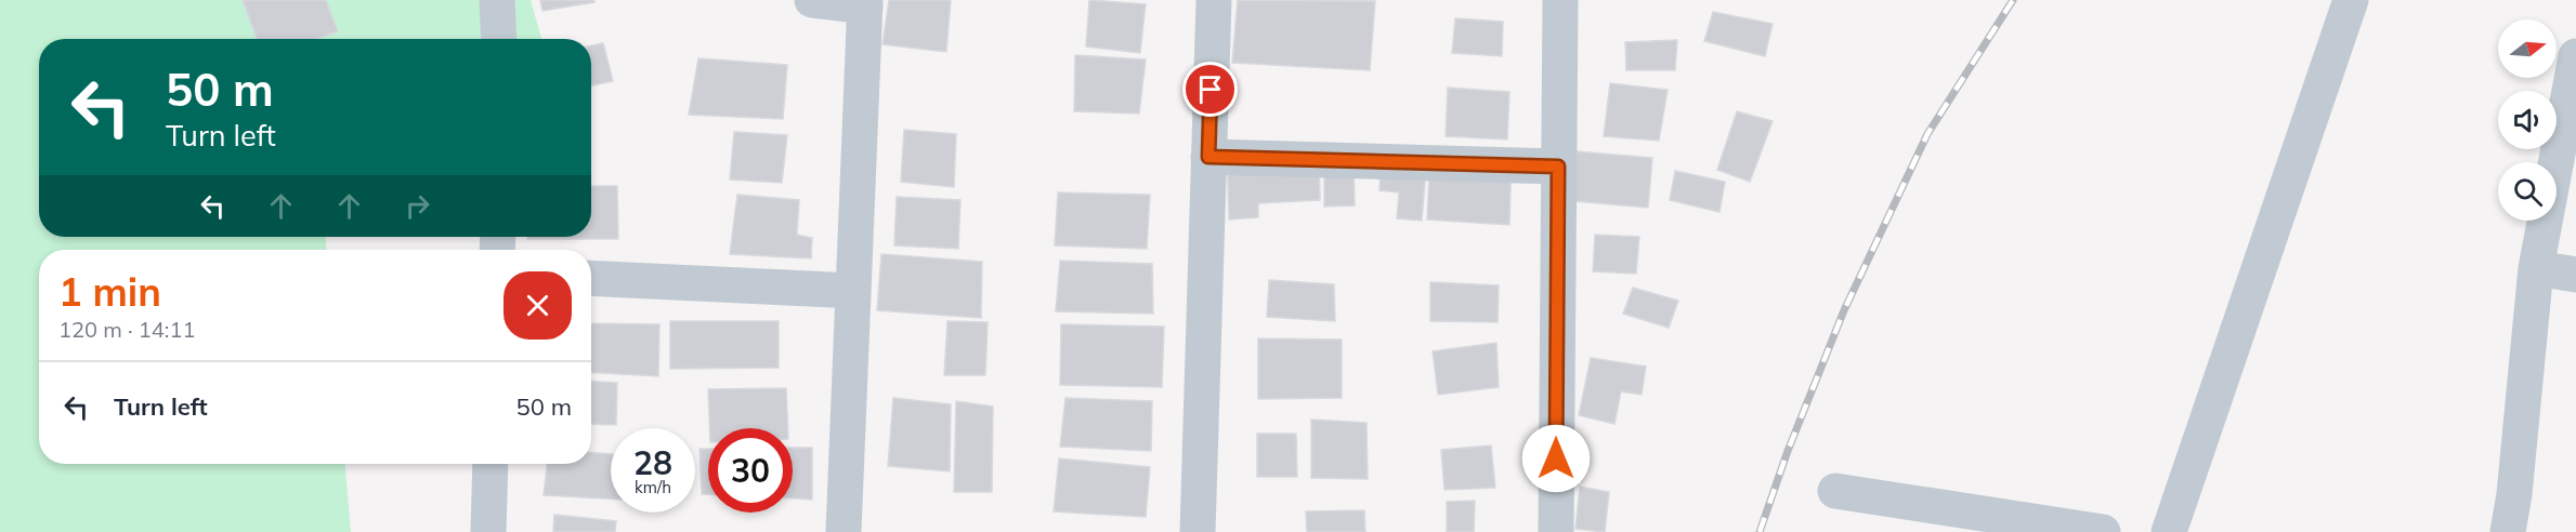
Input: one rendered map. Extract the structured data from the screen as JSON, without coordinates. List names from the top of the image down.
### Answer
{
  "north": "right",
  "page": {
    "turn": ["50 m", "Turn left"],
    "heading": ["1 min", "120 m · 14:11"],
    "list": [
      {
        "name": "Turn left",
        "value": "50 m"
      }
    ],
    "speed": "28 km/h",
    "limit": "30"
  }
}
